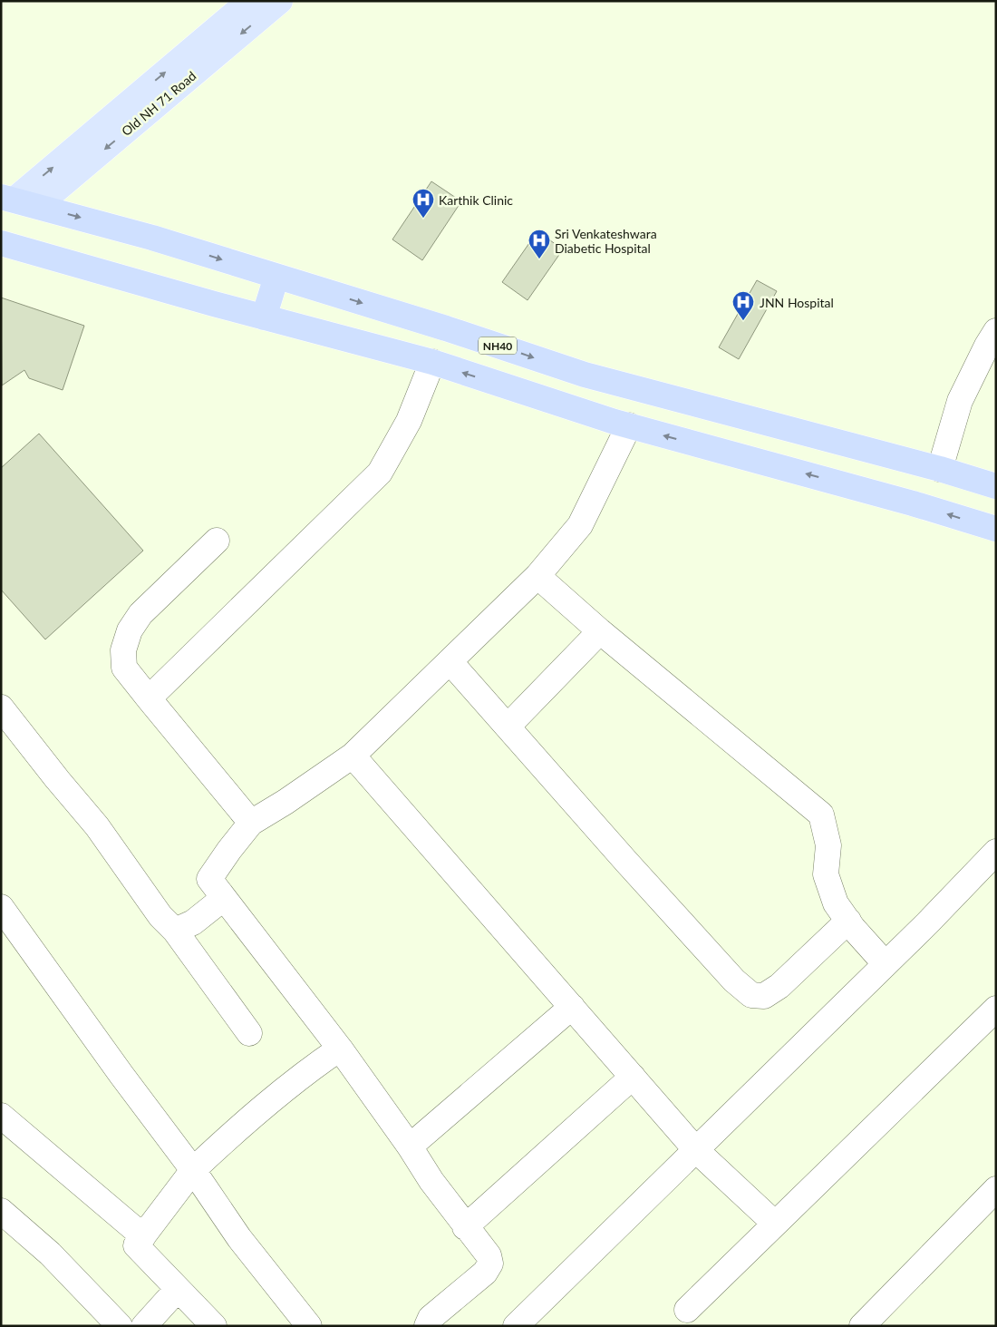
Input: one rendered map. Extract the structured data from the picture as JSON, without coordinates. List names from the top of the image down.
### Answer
{
  "streets": {
    "highway": ["NH40"],
    "main road": ["Old NH 71 Road"]
  },
  "crossings": [
    ["Old NH 71 Road", "NH40"]
  ],
  "places": {
    "hospital": ["Karthik Clinic", "Sri Venkateshwara Diabetic Hospital", "JNN Hospital"]
  }
}
